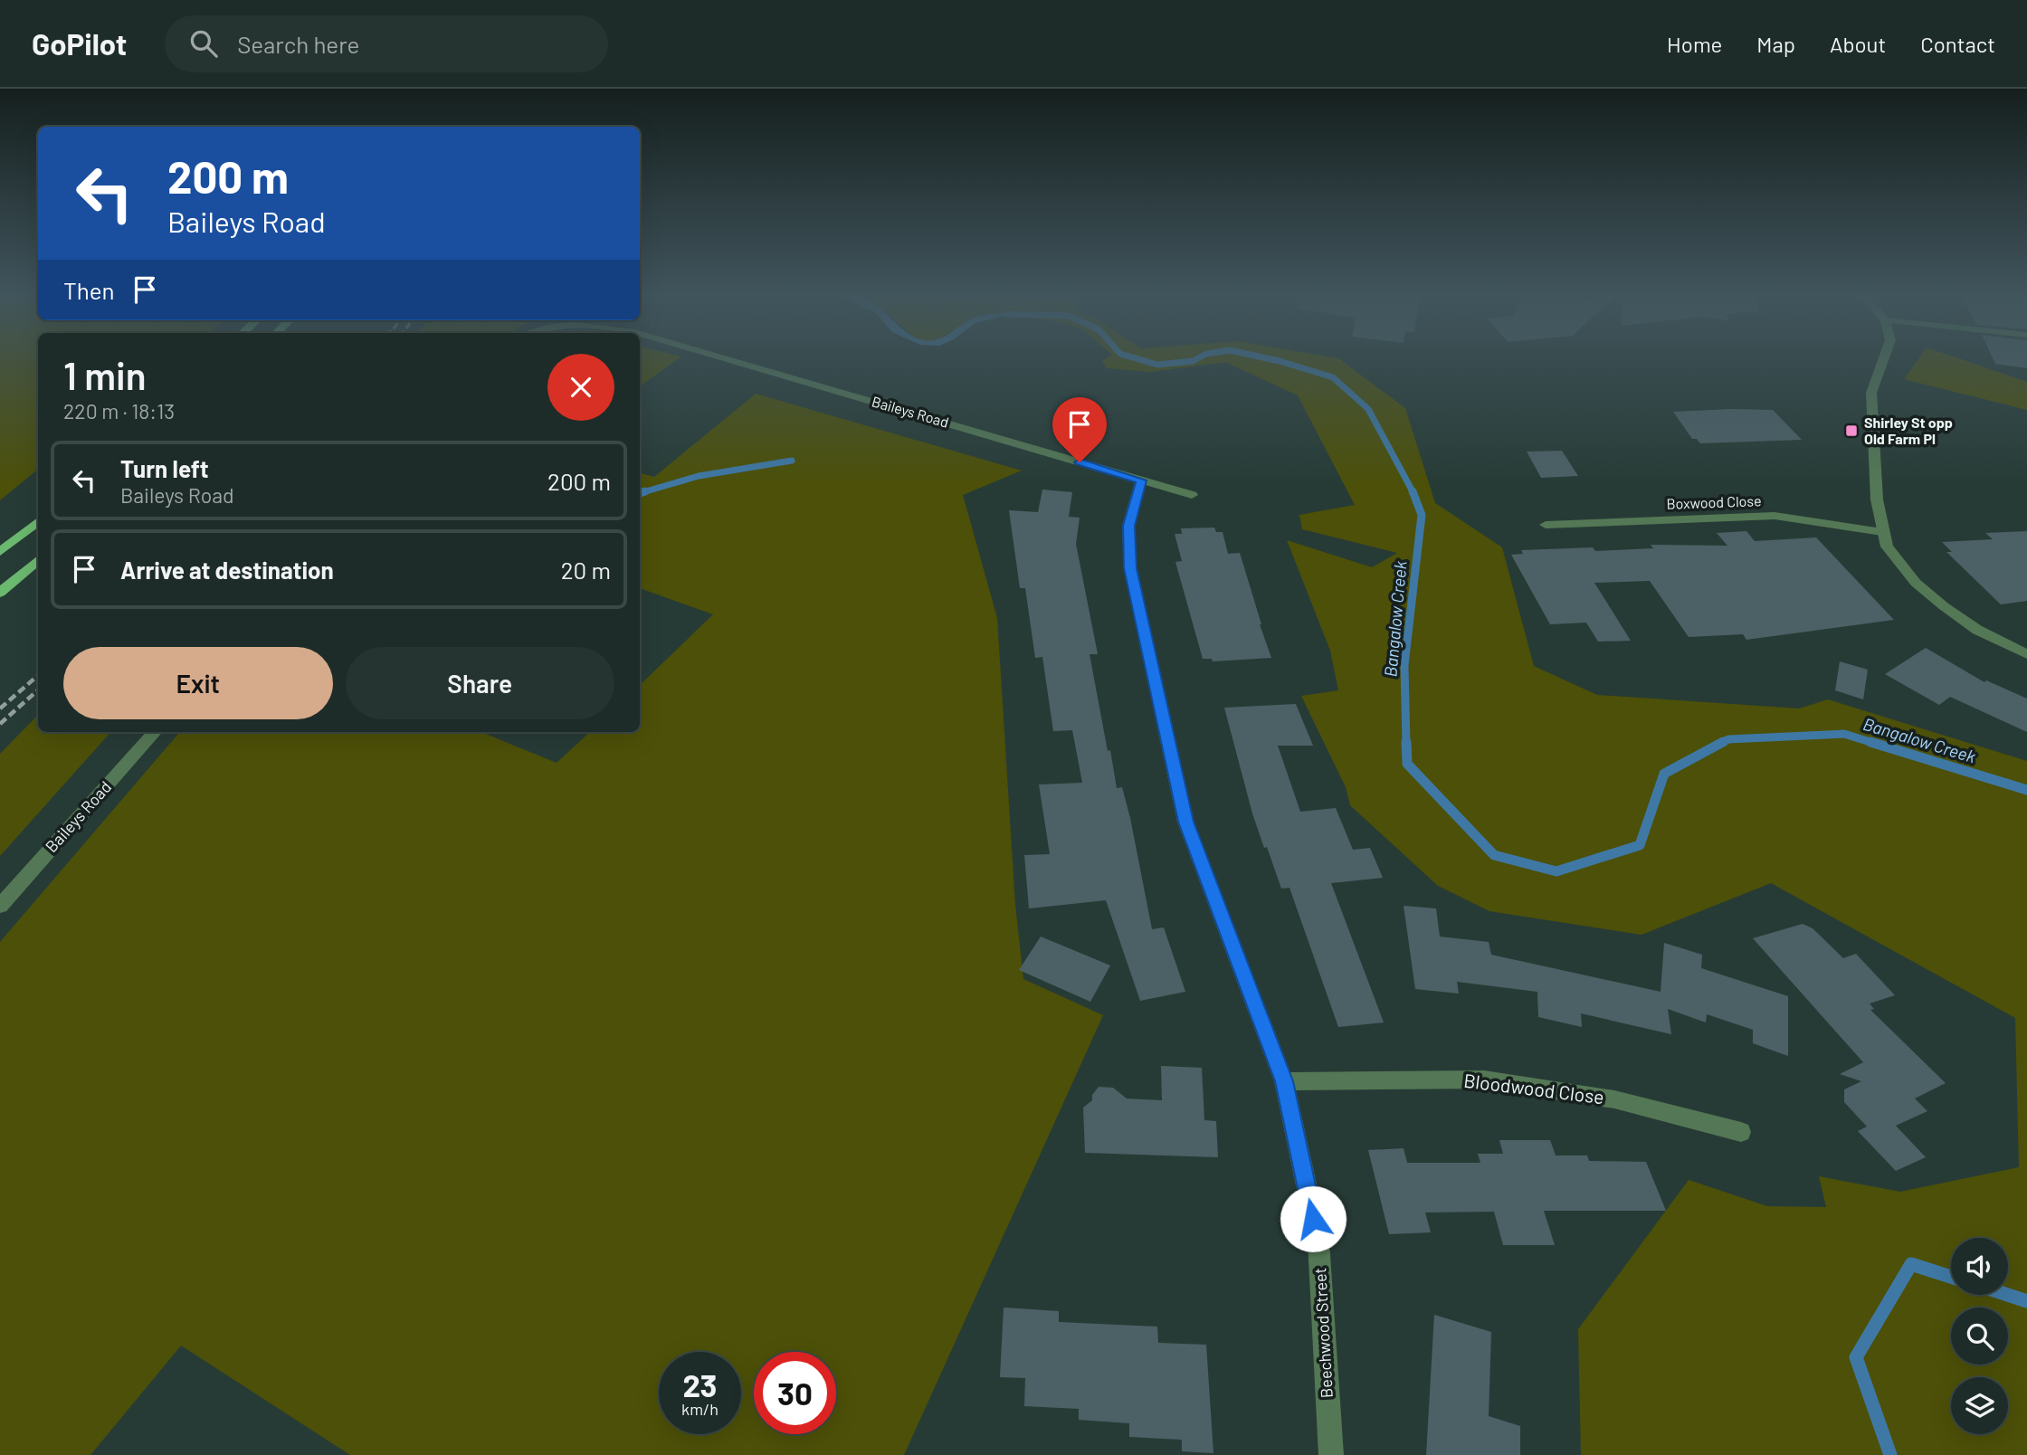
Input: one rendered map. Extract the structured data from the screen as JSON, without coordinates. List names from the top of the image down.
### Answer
{
  "streets": {
    "street": [
      "Baileys Road",
      "Boxwood Close",
      "Bloodwood Close",
      "Beechwood Street"
    ]
  },
  "crossings": [
    ["Baileys Road", "Beechwood Street"],
    ["Bloodwood Close", "Beechwood Street"]
  ],
  "water": ["Bangalow Creek"],
  "places": {
    "transit": ["Shirley St opp Old Farm Pl"]
  },
  "page": {
    "header": "GoPilot",
    "search": "Search here",
    "nav": [
      "Home",
      "Map",
      "About",
      "Contact"
    ],
    "turn": ["200 m", "Baileys Road"],
    "then": "Then",
    "heading": ["1 min", "220 m · 18:13"],
    "list": [
      {
        "name": "Turn left",
        "note": "Baileys Road",
        "value": "200 m"
      },
      {
        "name": "Arrive at destination",
        "value": "20 m"
      }
    ],
    "buttons": ["Exit", "Share"],
    "speed": "23 km/h",
    "limit": "30"
  }
}
